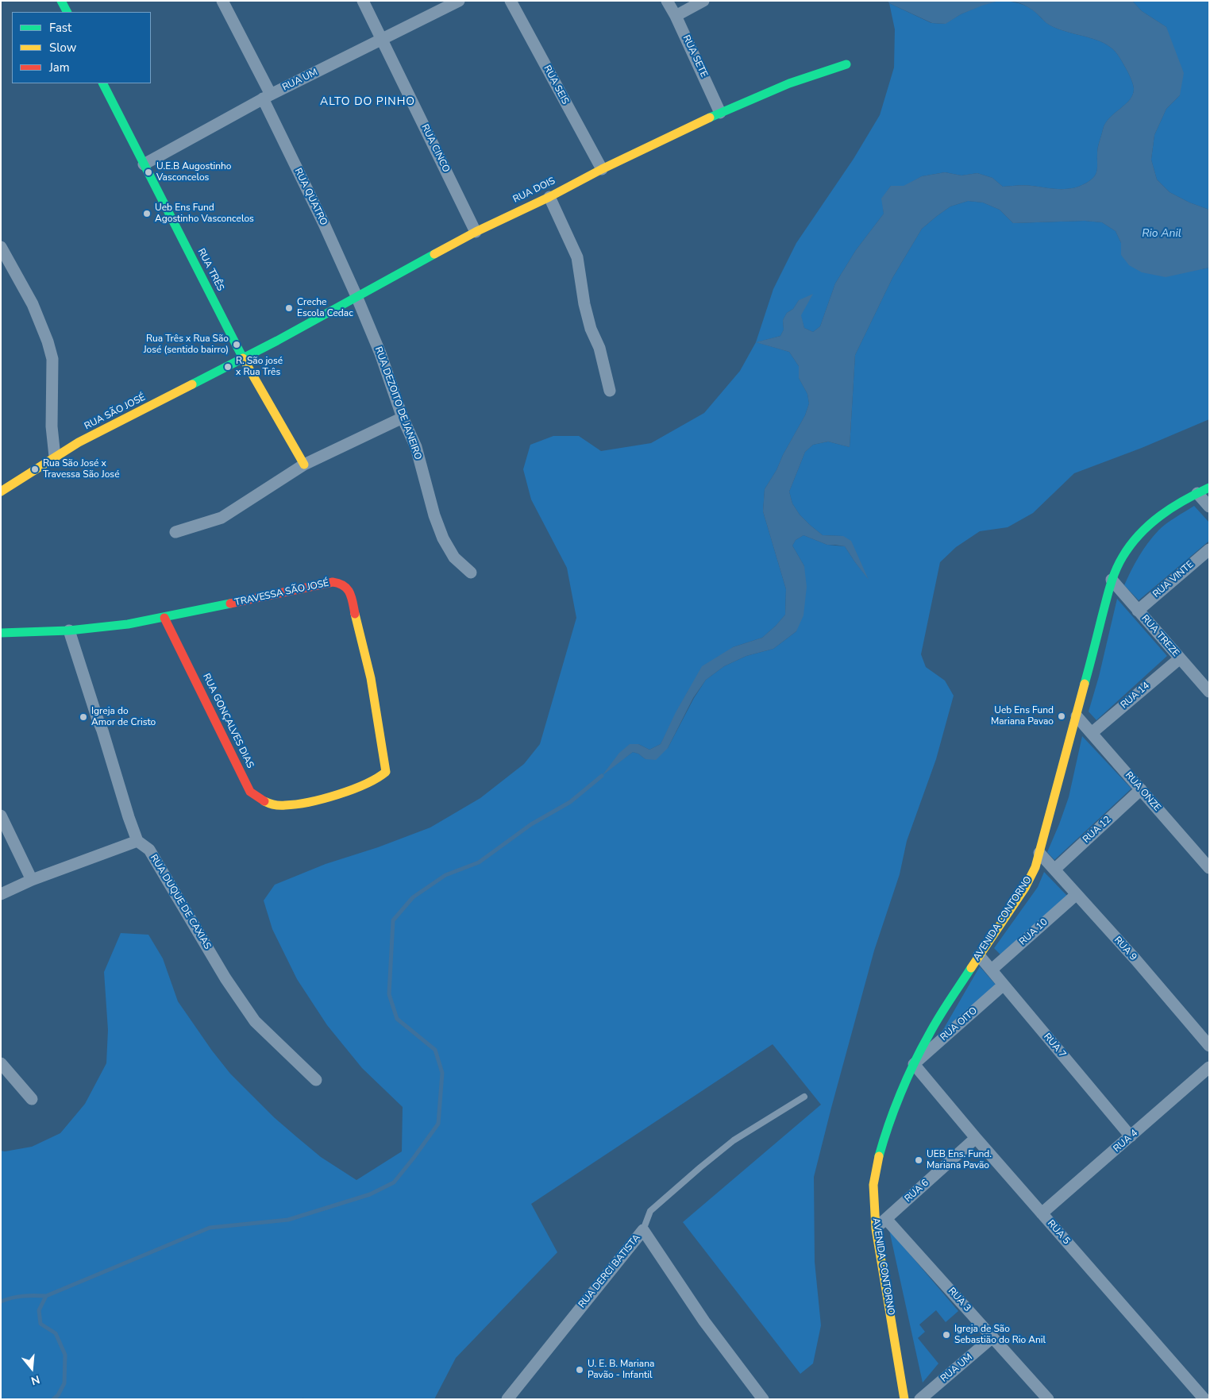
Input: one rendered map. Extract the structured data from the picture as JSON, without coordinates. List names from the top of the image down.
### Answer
{
  "streets": {
    "street": [
      "RUA SETE",
      "RUA UM",
      "RUA SEIS",
      "RUA CINCO",
      "RUA DOIS",
      "RUA QUATRO",
      "RUA TRÊS",
      "RUA DEZOITO DE JANEIRO",
      "RUA SÃO JOSÉ",
      "RUA VINTE",
      "TRAVESSA SÃO JOSÉ",
      "RUA TREZE",
      "RUA 14",
      "RUA GONÇALVES DIAS",
      "RUA ONZE",
      "RUA 12",
      "RUA DUQUE DE CAXIAS",
      "AVENIDA CONTORNO",
      "RUA 10",
      "RUA 9",
      "RUA OITO",
      "RUA 7",
      "RUA 4",
      "RUA 6",
      "RUA 5",
      "RUA DERCI BATISTA",
      "RUA 3"
    ]
  },
  "crossings": [
    ["RUA SETE", "RUA DOIS"],
    ["RUA UM", "RUA CINCO"],
    ["RUA UM", "RUA QUATRO"],
    ["RUA UM", "RUA TRÊS"],
    ["RUA UM", "RUA 3"],
    ["RUA SEIS", "RUA DOIS"],
    ["RUA CINCO", "RUA DOIS"],
    ["RUA DOIS", "RUA QUATRO"],
    ["RUA DOIS", "RUA TRÊS"],
    ["RUA DOIS", "RUA DEZOITO DE JANEIRO"],
    ["RUA DOIS", "RUA SÃO JOSÉ"],
    ["RUA QUATRO", "RUA DEZOITO DE JANEIRO"],
    ["RUA TRÊS", "RUA SÃO JOSÉ"],
    ["RUA VINTE", "RUA TREZE"],
    ["TRAVESSA SÃO JOSÉ", "RUA GONÇALVES DIAS"],
    ["TRAVESSA SÃO JOSÉ", "RUA DUQUE DE CAXIAS"],
    ["RUA TREZE", "RUA 14"],
    ["RUA TREZE", "AVENIDA CONTORNO"],
    ["RUA 14", "RUA ONZE"],
    ["RUA ONZE", "RUA 12"],
    ["RUA ONZE", "AVENIDA CONTORNO"],
    ["RUA 12", "RUA 9"],
    ["AVENIDA CONTORNO", "RUA 9"],
    ["AVENIDA CONTORNO", "RUA OITO"],
    ["AVENIDA CONTORNO", "RUA 7"],
    ["AVENIDA CONTORNO", "RUA 6"],
    ["AVENIDA CONTORNO", "RUA 5"],
    ["RUA 10", "RUA 9"],
    ["RUA 10", "RUA 7"],
    ["RUA OITO", "RUA 7"],
    ["RUA OITO", "RUA 5"],
    ["RUA 7", "RUA 4"],
    ["RUA 4", "RUA 5"],
    ["RUA 6", "RUA 5"],
    ["RUA 6", "RUA 3"]
  ],
  "districts": ["ALTO DO PINHO"],
  "water": ["Rio Anil"],
  "places": [
    "U.E.B Augostinho Vasconcelos",
    "Ueb Ens Fund Agostinho Vasconcelos",
    "Creche Escola Cedac",
    "Rua Três x Rua São José (sentido bairro)",
    "R. São josé x Rua Três",
    "Rua São José x Travessa São José",
    "Ueb Ens Fund Mariana Pavao",
    "Igreja do Amor de Cristo",
    "UEB Ens. Fund. Mariana Pavão",
    "Igreja de São Sebastião do Rio Anil",
    "U. E. B. Mariana Pavão - Infantil"
  ],
  "legend": ["Fast", "Slow", "Jam"],
  "north": "bottom"
}
